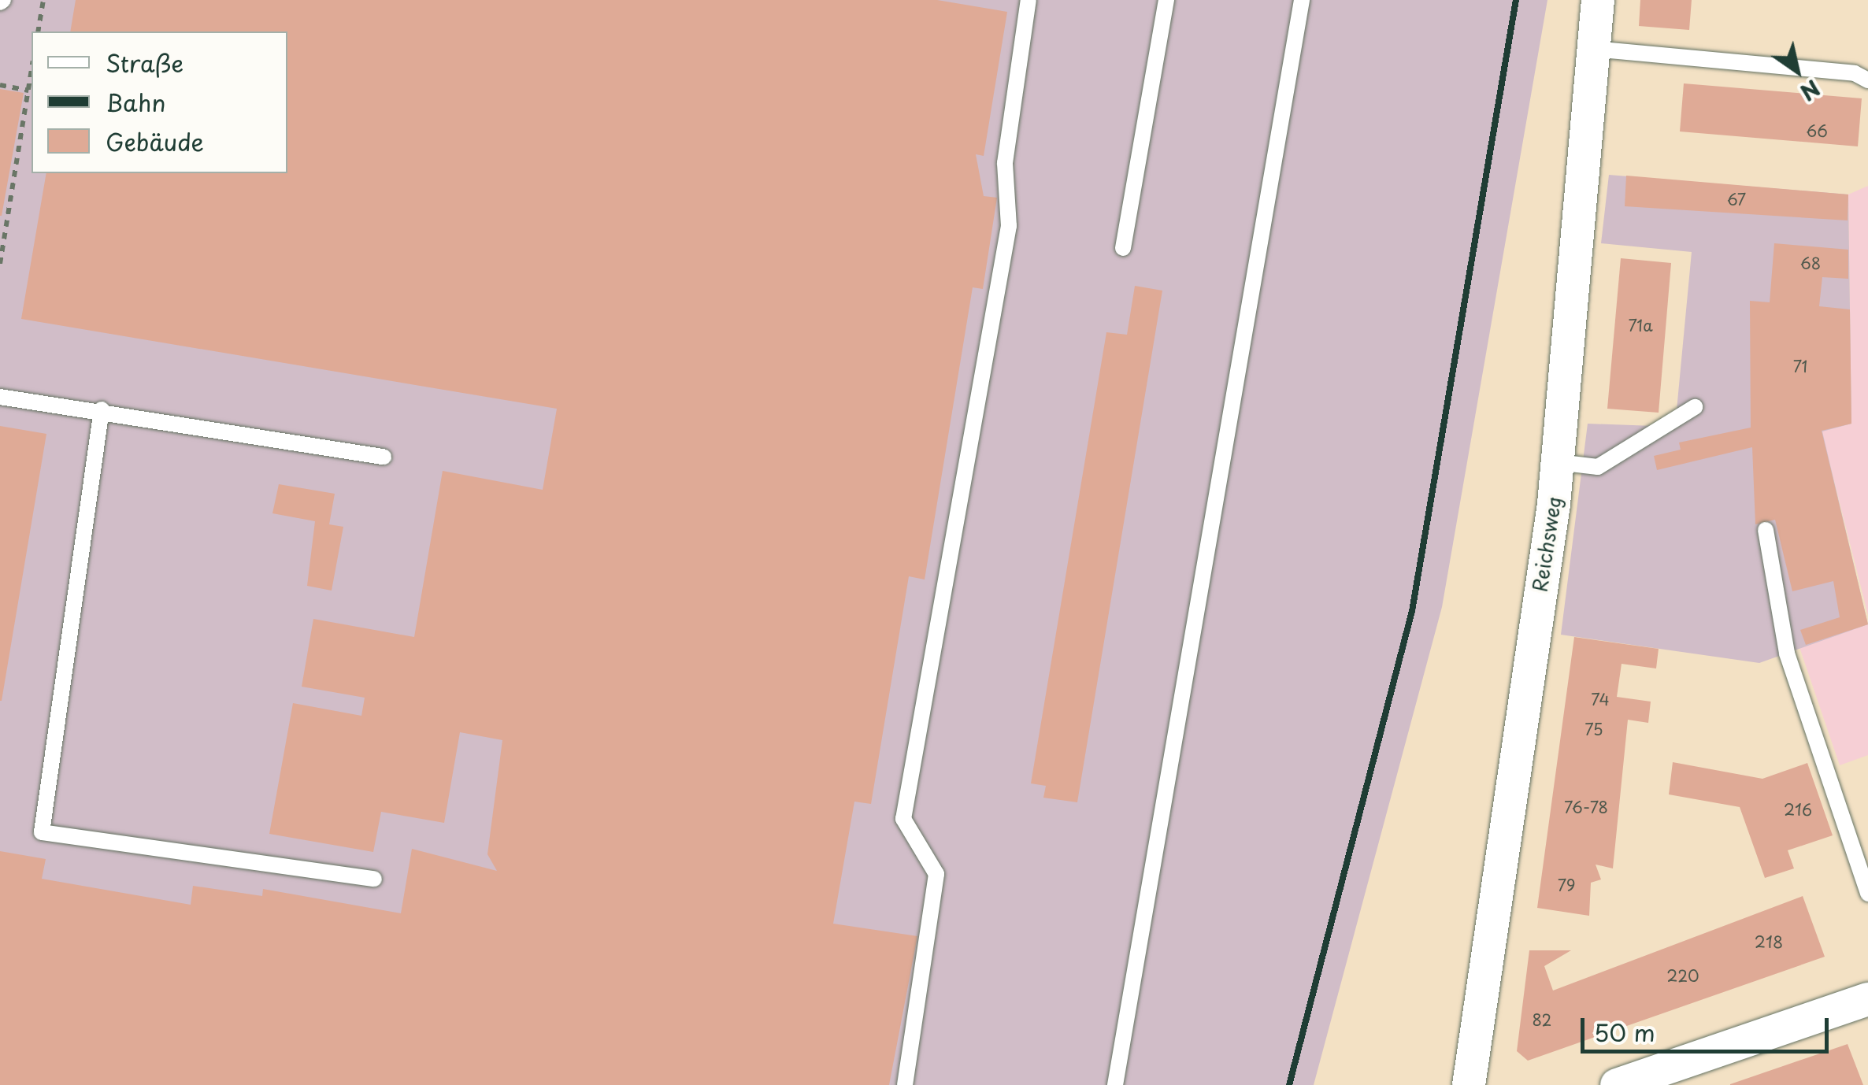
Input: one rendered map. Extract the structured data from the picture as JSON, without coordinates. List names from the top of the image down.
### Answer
{
  "streets": {
    "street": ["Reichsweg"]
  },
  "house_numbers": [
    "66",
    "67",
    "68",
    "71a",
    "71",
    "74",
    "75",
    "76-78",
    "216",
    "79",
    "218",
    "220",
    "82"
  ],
  "legend": ["Straße", "Bahn", "Gebäude"],
  "scale_bar": "50 m",
  "north": "bottom right"
}
